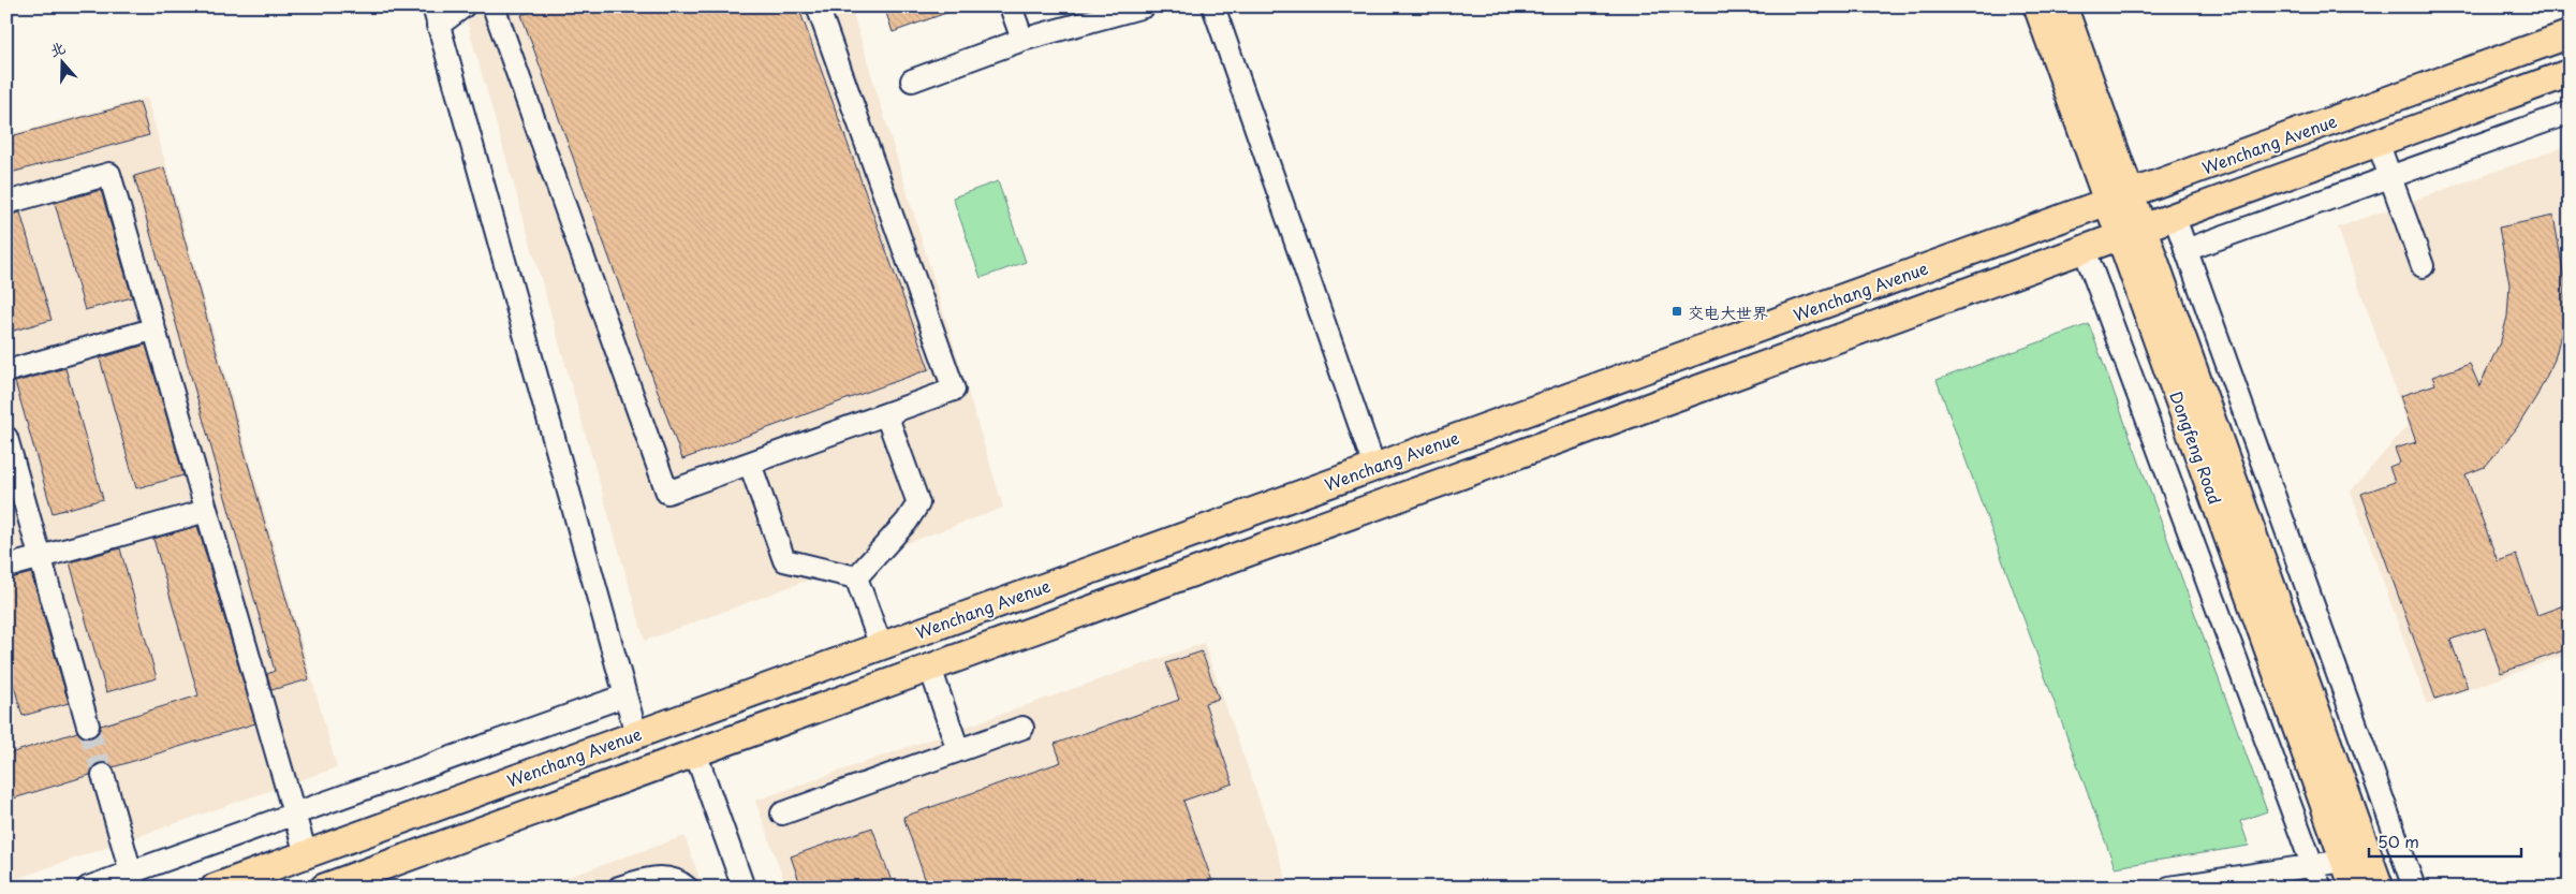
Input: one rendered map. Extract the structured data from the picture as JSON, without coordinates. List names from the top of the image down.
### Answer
{
  "streets": {
    "main road": ["Wenchang Avenue", "Dongfeng Road"]
  },
  "crossings": [
    ["Wenchang Avenue", "Dongfeng Road"]
  ],
  "places": {
    "transit": ["交电大世界"]
  },
  "scale_bar": "50 m",
  "north": "top"
}
